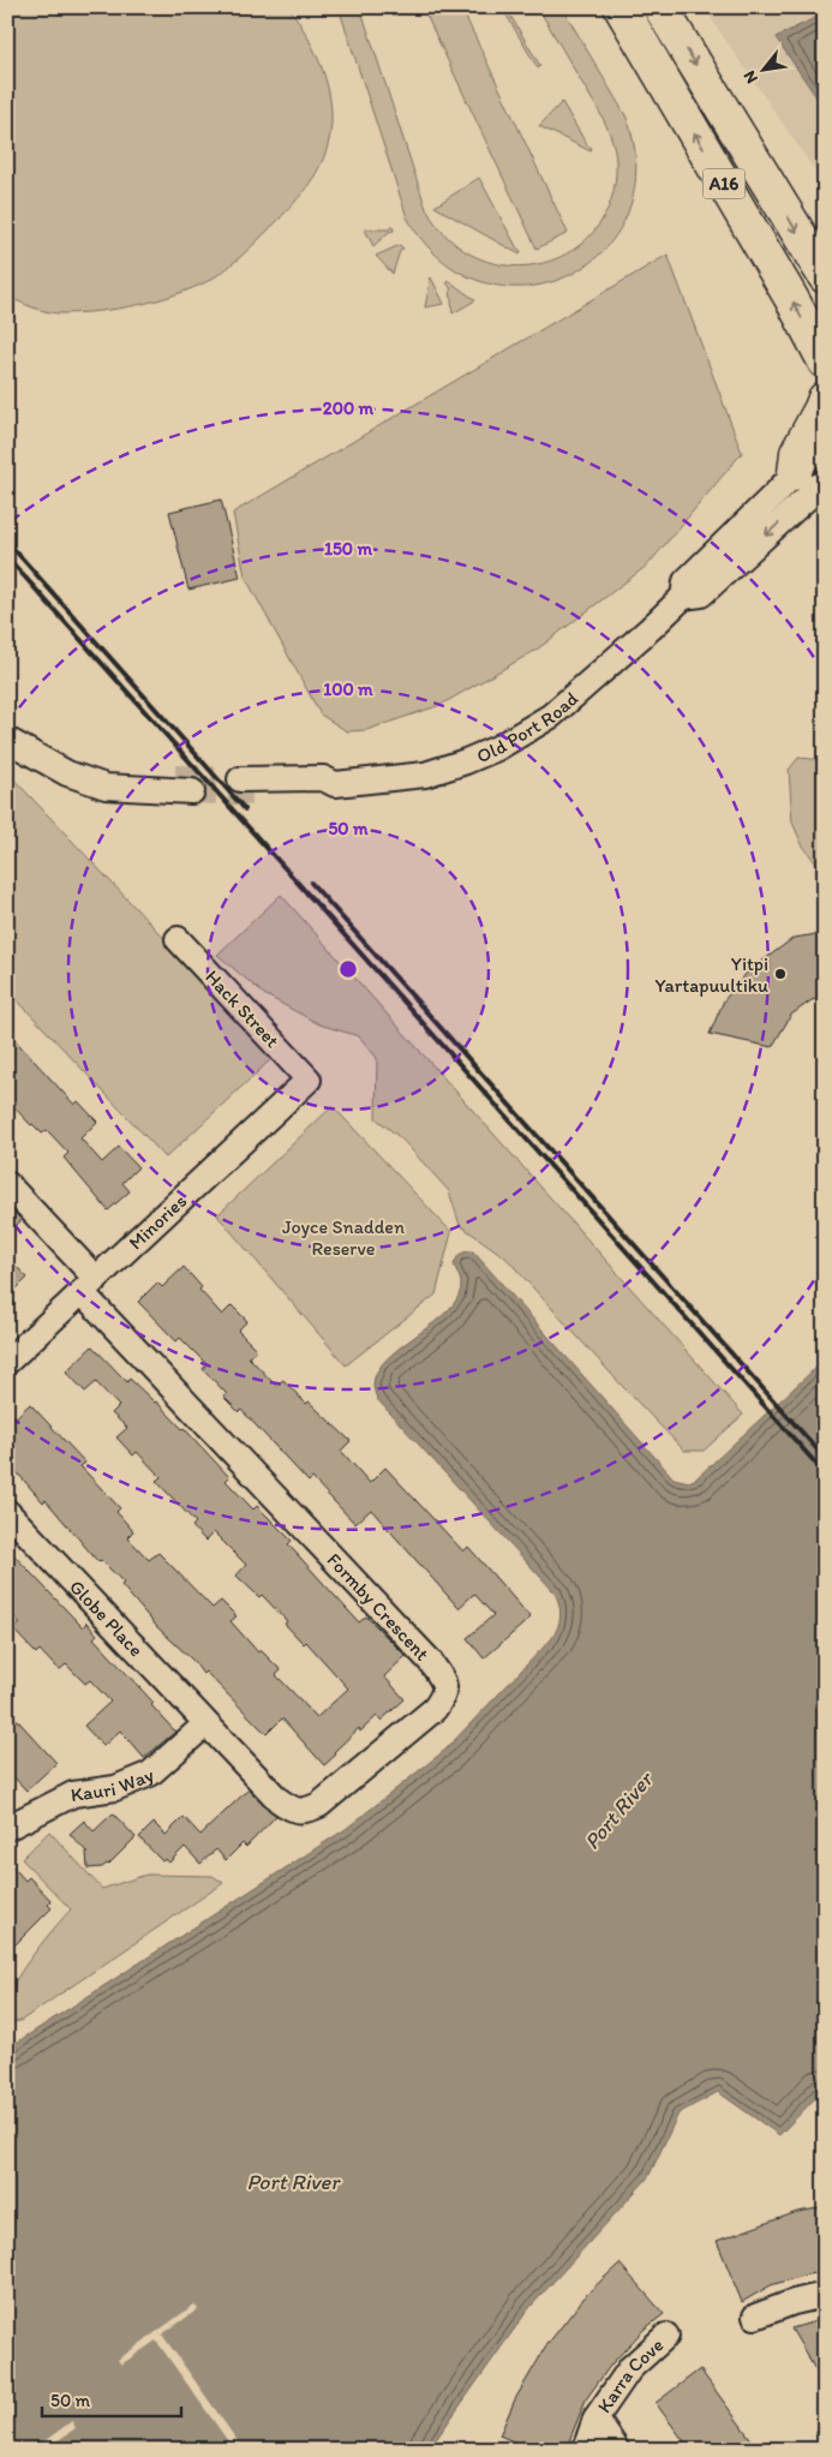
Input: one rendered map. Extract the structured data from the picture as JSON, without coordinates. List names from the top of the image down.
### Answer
{
  "streets": {
    "highway": ["A16"],
    "street": [
      "Old Port Road",
      "Hack Street",
      "Minories",
      "Formby Crescent",
      "Globe Place",
      "Kauri Way",
      "Karra Cove"
    ]
  },
  "crossings": [
    ["Hack Street", "Minories"],
    ["Minories", "Formby Crescent"],
    ["Formby Crescent", "Globe Place"],
    ["Formby Crescent", "Kauri Way"],
    ["Globe Place", "Kauri Way"]
  ],
  "water": ["Port River"],
  "parks": ["Joyce Snadden Reserve"],
  "places": ["Yitpi Yartapuultiku"],
  "scale_bar": "50 m",
  "north": "bottom left",
  "rings": [
    "200 m",
    "150 m",
    "100 m",
    "50 m"
  ]
}
